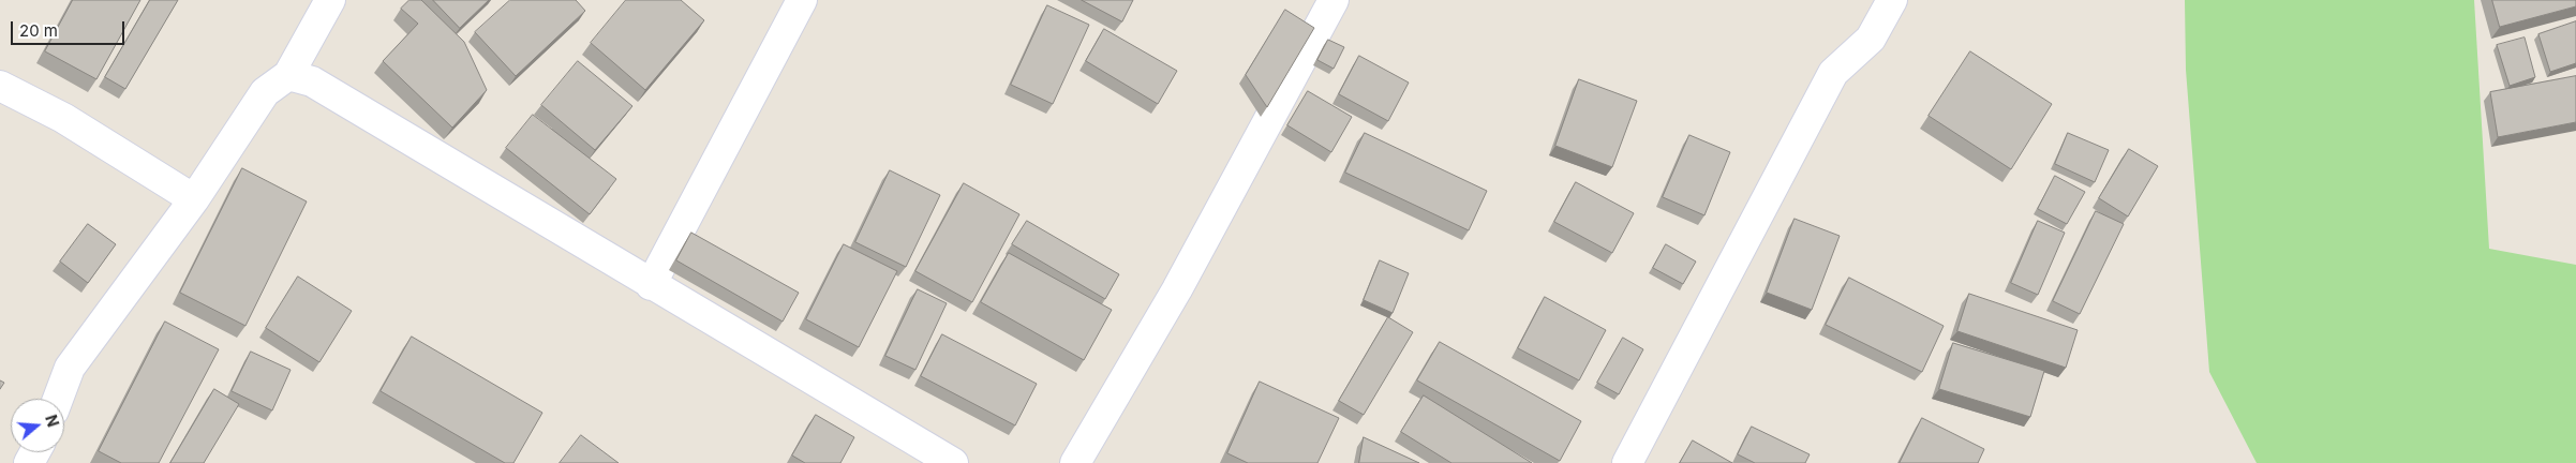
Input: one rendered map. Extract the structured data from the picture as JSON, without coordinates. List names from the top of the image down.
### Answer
{
  "scale_bar": "20 m",
  "north": "right"
}
